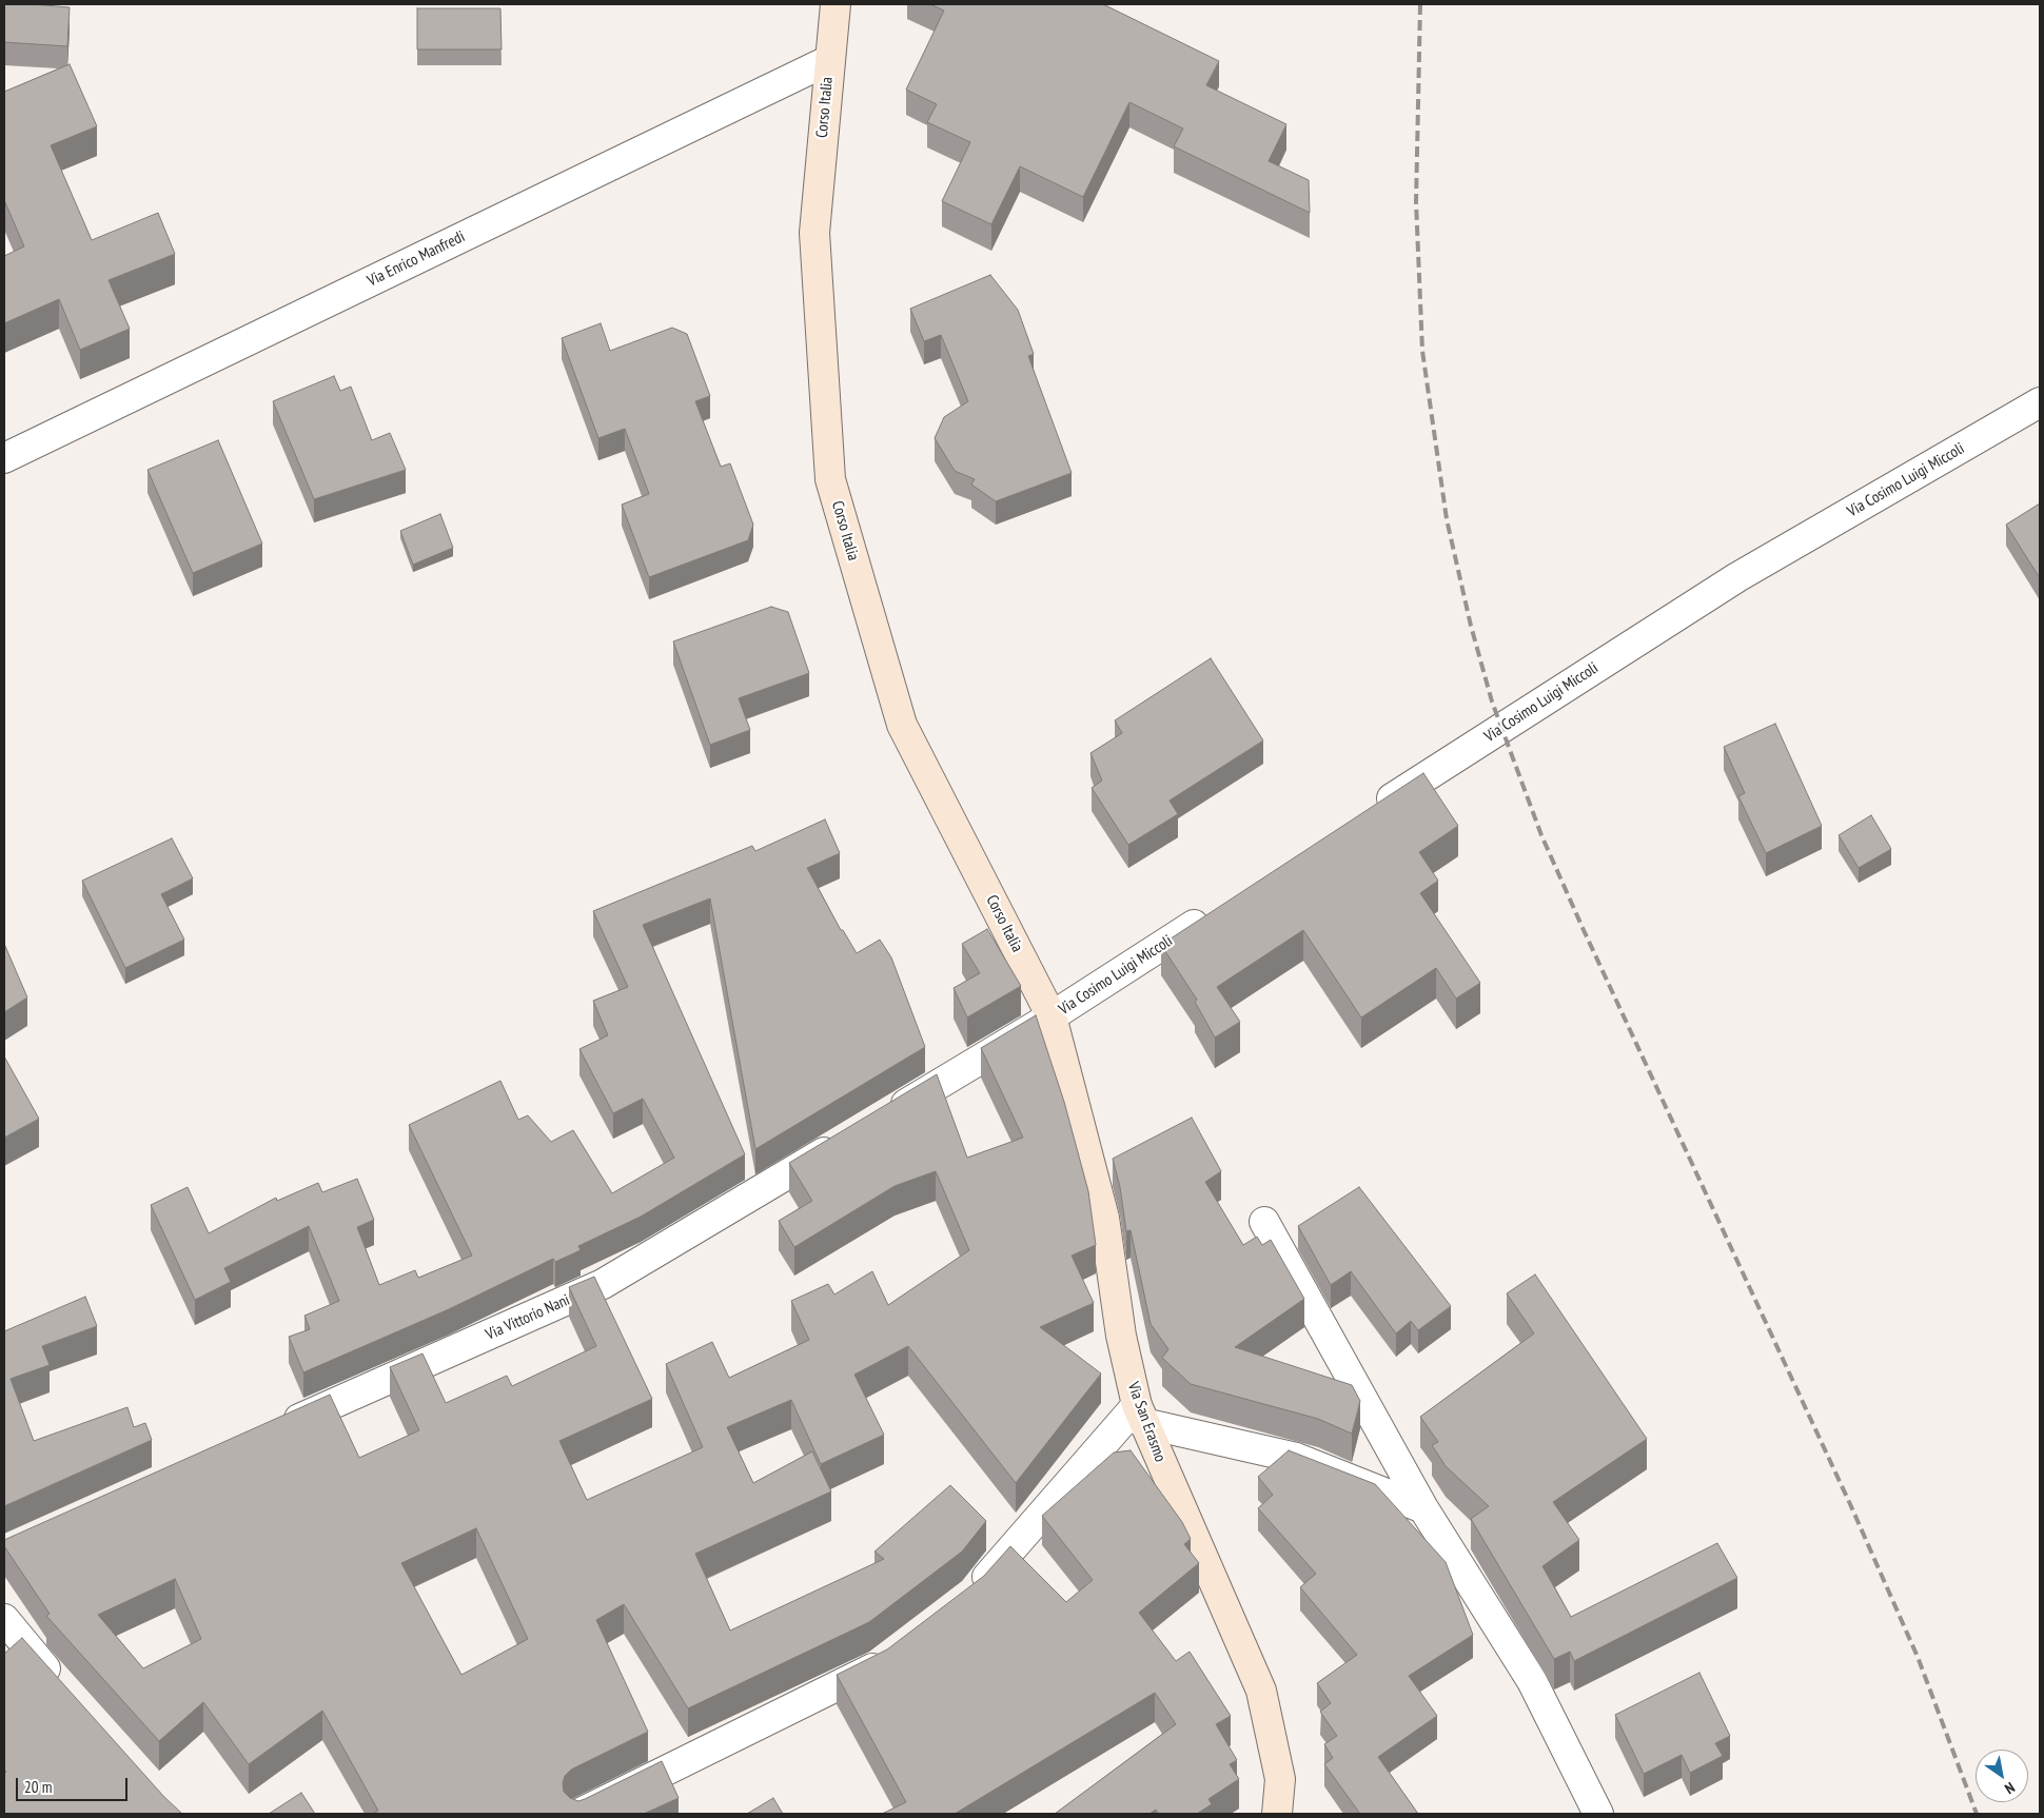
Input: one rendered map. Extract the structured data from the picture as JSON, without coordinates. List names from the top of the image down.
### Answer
{
  "streets": {
    "main road": ["Corso Italia", "Via San Erasmo"],
    "street": ["Via Enrico Manfredi", "Via Cosimo Luigi Miccoli", "Via Vittorio Nani"]
  },
  "crossings": [
    ["Corso Italia", "Via Enrico Manfredi"],
    ["Corso Italia", "Via Cosimo Luigi Miccoli"],
    ["Corso Italia", "Via San Erasmo"],
    ["Via Cosimo Luigi Miccoli", "Via San Erasmo"]
  ],
  "scale_bar": "20 m",
  "north": "bottom right"
}
